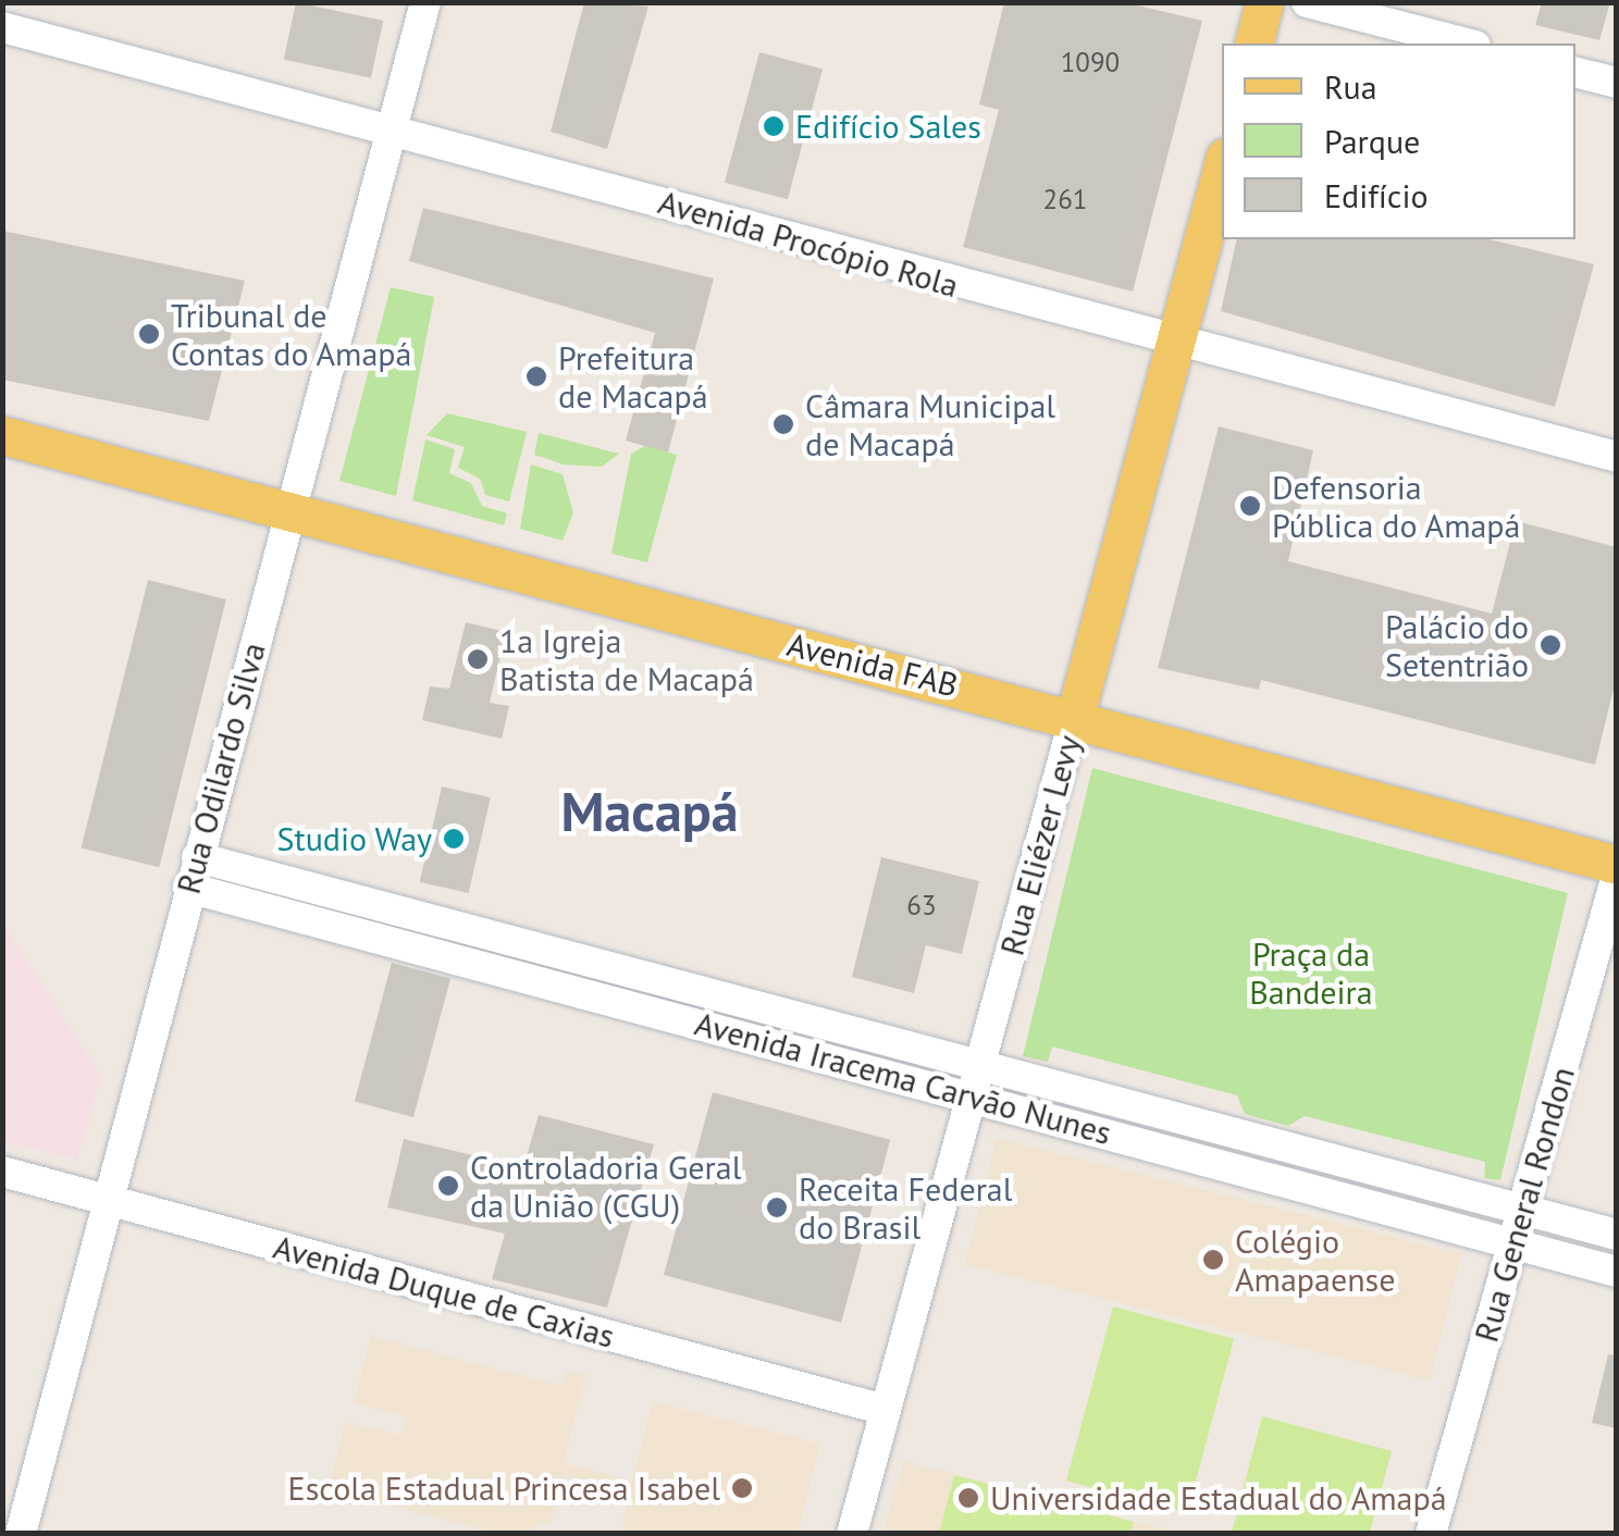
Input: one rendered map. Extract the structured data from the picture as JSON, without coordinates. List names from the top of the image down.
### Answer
{
  "streets": {
    "main road": ["Avenida FAB", "Rua Eliézer Levy"],
    "street": [
      "Avenida Procópio Rola",
      "Rua Odilardo Silva",
      "Avenida Iracema Carvão Nunes",
      "Rua General Rondon",
      "Avenida Duque de Caxias"
    ]
  },
  "crossings": [
    ["Avenida Procópio Rola", "Rua Odilardo Silva"],
    ["Avenida Procópio Rola", "Rua Eliézer Levy"],
    ["Avenida FAB", "Rua Odilardo Silva"],
    ["Avenida FAB", "Rua Eliézer Levy"],
    ["Rua Odilardo Silva", "Avenida Iracema Carvão Nunes"],
    ["Rua Odilardo Silva", "Avenida Duque de Caxias"],
    ["Rua Eliézer Levy", "Avenida Iracema Carvão Nunes"],
    ["Rua Eliézer Levy", "Avenida Duque de Caxias"],
    ["Avenida Iracema Carvão Nunes", "Rua General Rondon"]
  ],
  "districts": ["Macapá"],
  "parks": ["Praça da Bandeira"],
  "places": [
    "Edifício Sales",
    "Tribunal de Contas do Amapá",
    "Prefeitura de Macapá",
    "Câmara Municipal de Macapá",
    "Defensoria Pública do Amapá",
    "Palácio do Setentrião",
    "1a Igreja Batista de Macapá",
    "Studio Way",
    "Controladoria Geral da União (CGU)",
    "Receita Federal do Brasil",
    "Colégio Amapaense",
    "Escola Estadual Princesa Isabel",
    "Universidade Estadual do Amapá"
  ],
  "house_numbers": ["1090", "261", "63"],
  "legend": ["Rua", "Parque", "Edifício"]
}
